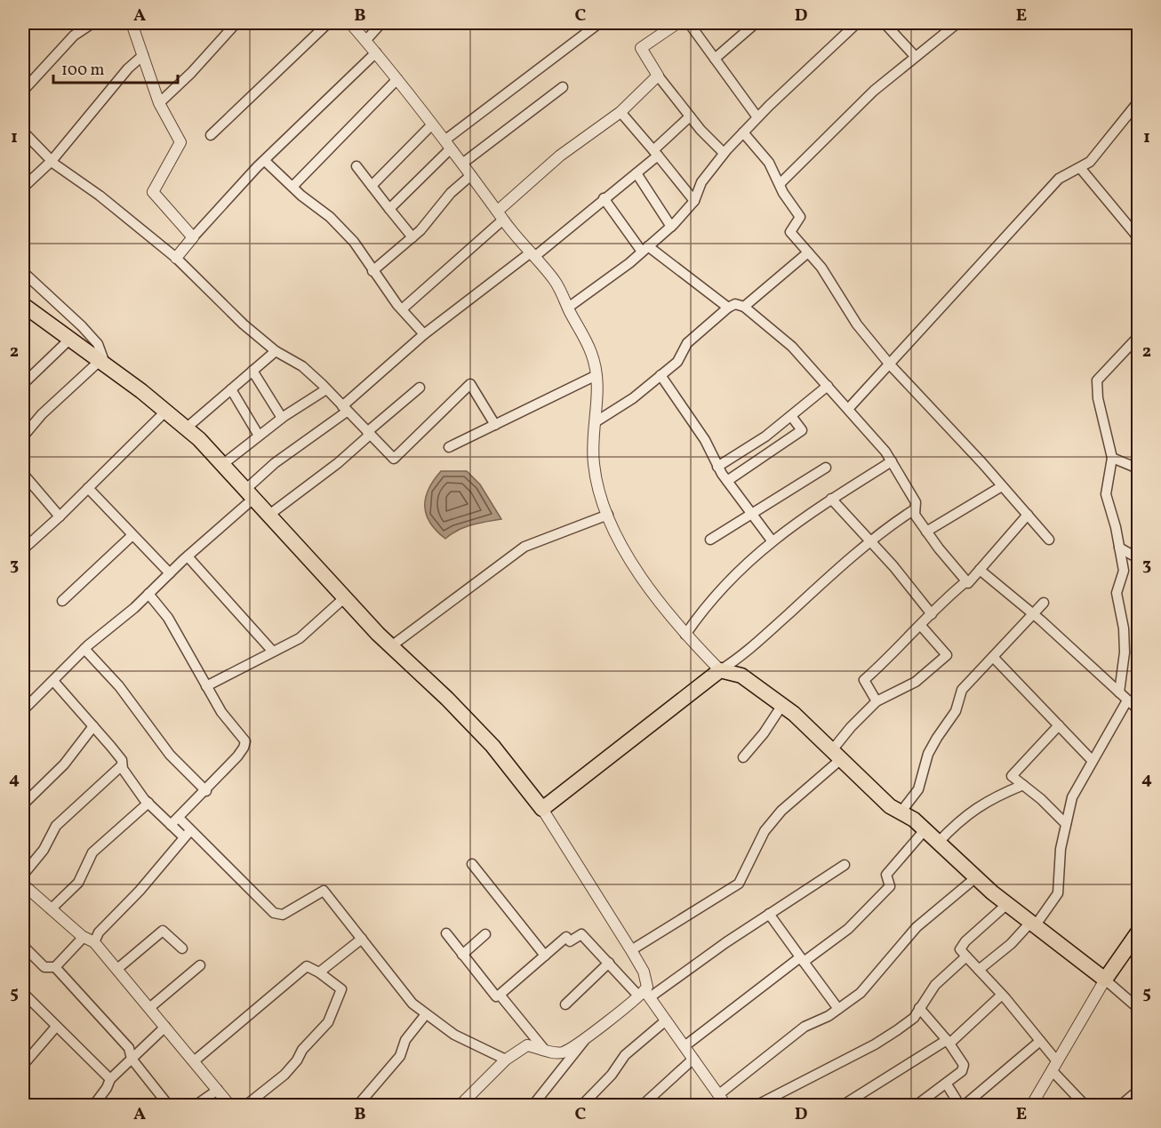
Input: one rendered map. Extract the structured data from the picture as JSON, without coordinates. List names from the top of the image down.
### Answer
{
  "scale_bar": "100 m",
  "grid": {
    "columns": [
      "A",
      "B",
      "C",
      "D",
      "E"
    ],
    "rows": [
      "1",
      "2",
      "3",
      "4",
      "5"
    ]
  }
}
